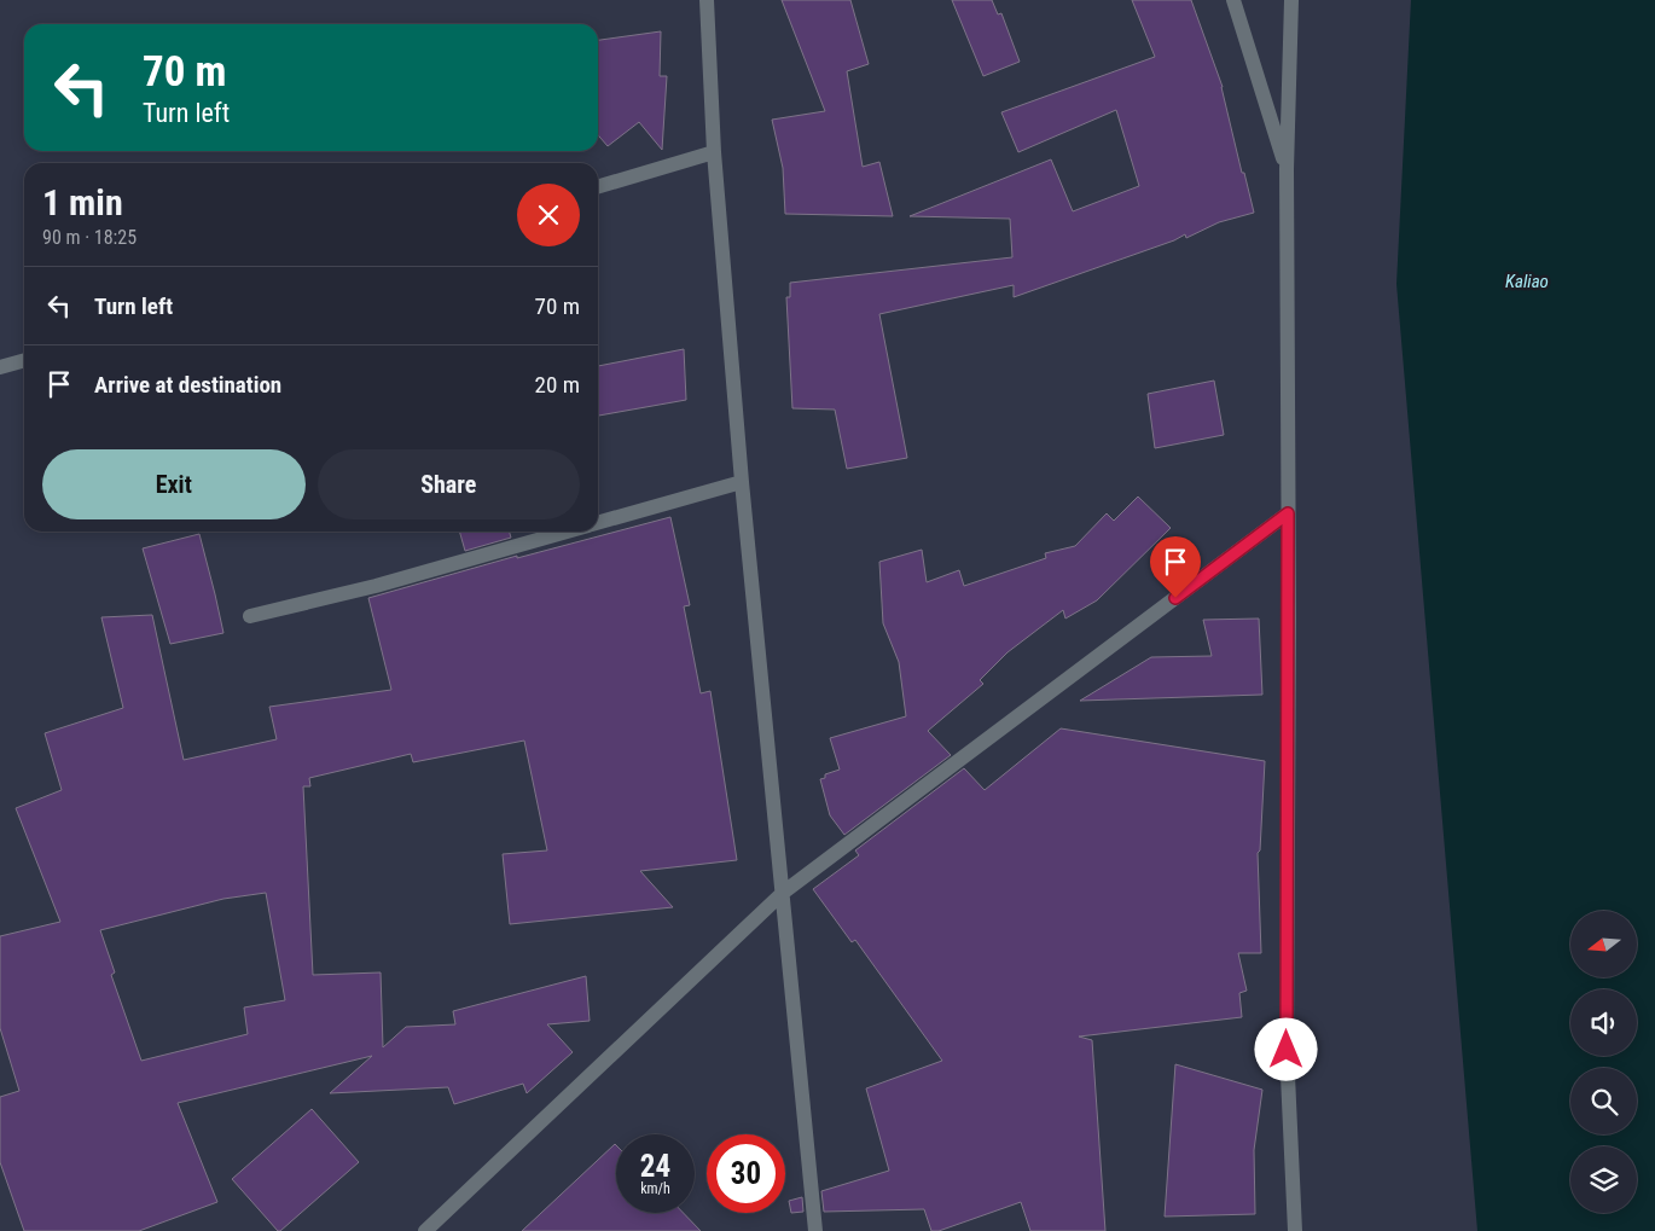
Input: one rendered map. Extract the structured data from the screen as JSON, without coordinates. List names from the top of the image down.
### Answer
{
  "water": ["Kaliao"],
  "north": "left",
  "page": {
    "turn": ["70 m", "Turn left"],
    "heading": ["1 min", "90 m · 18:25"],
    "list": [
      {
        "name": "Turn left",
        "value": "70 m"
      },
      {
        "name": "Arrive at destination",
        "value": "20 m"
      }
    ],
    "buttons": ["Exit", "Share"],
    "speed": "24 km/h",
    "limit": "30"
  }
}
